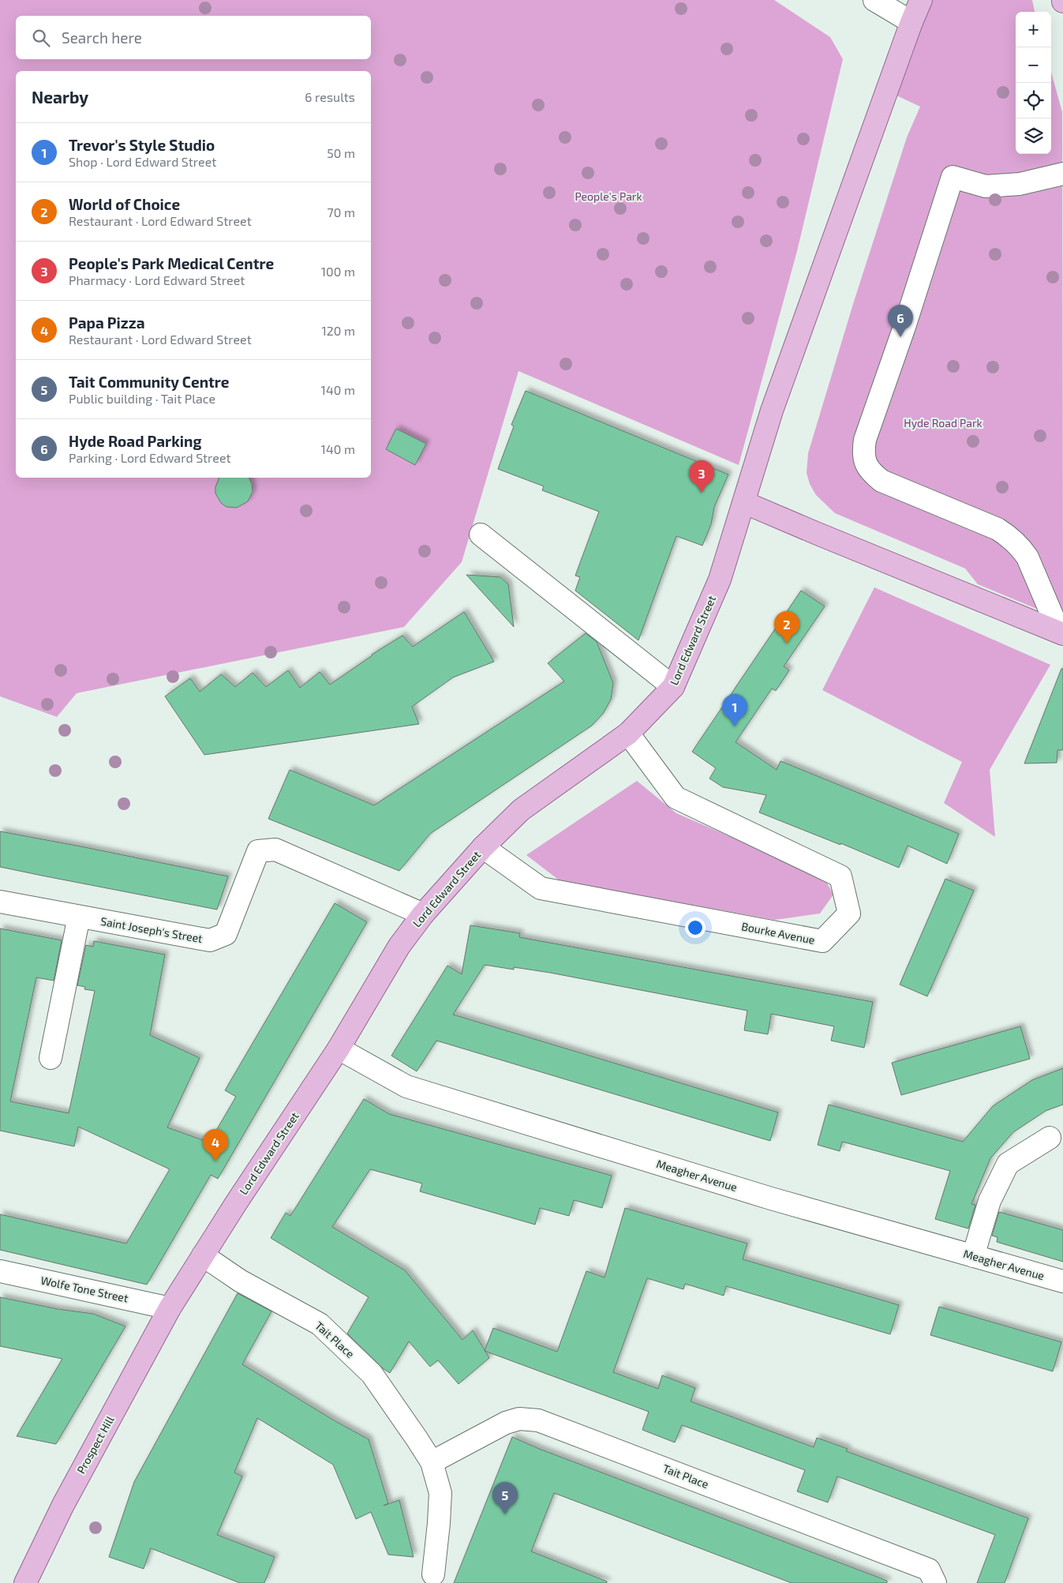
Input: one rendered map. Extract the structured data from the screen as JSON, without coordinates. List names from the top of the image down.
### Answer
{
  "streets": {
    "main road": ["Lord Edward Street", "Prospect Hill"],
    "street": [
      "Saint Joseph's Street",
      "Bourke Avenue",
      "Meagher Avenue",
      "Wolfe Tone Street",
      "Tait Place"
    ]
  },
  "crossings": [
    ["Lord Edward Street", "Saint Joseph's Street"],
    ["Lord Edward Street", "Bourke Avenue"],
    ["Lord Edward Street", "Meagher Avenue"],
    ["Lord Edward Street", "Wolfe Tone Street"],
    ["Lord Edward Street", "Tait Place"],
    ["Lord Edward Street", "Prospect Hill"],
    ["Wolfe Tone Street", "Prospect Hill"]
  ],
  "parks": ["People's Park", "Hyde Road Park"],
  "page": {
    "map_buttons": ["+", "−"],
    "search": "Search here",
    "heading": ["Nearby", "6 results"],
    "list": [
      {
        "mark": "1",
        "name": "Trevor's Style Studio",
        "note": "Shop · Lord Edward Street",
        "value": "50 m"
      },
      {
        "mark": "2",
        "name": "World of Choice",
        "note": "Restaurant · Lord Edward Street",
        "value": "70 m"
      },
      {
        "mark": "3",
        "name": "People's Park Medical Centre",
        "note": "Pharmacy · Lord Edward Street",
        "value": "100 m"
      },
      {
        "mark": "4",
        "name": "Papa Pizza",
        "note": "Restaurant · Lord Edward Street",
        "value": "120 m"
      },
      {
        "mark": "5",
        "name": "Tait Community Centre",
        "note": "Public building · Tait Place",
        "value": "140 m"
      },
      {
        "mark": "6",
        "name": "Hyde Road Parking",
        "note": "Parking · Lord Edward Street",
        "value": "140 m"
      }
    ],
    "pins": [
      "6",
      "3",
      "2",
      "1",
      "4",
      "5"
    ]
  }
}
